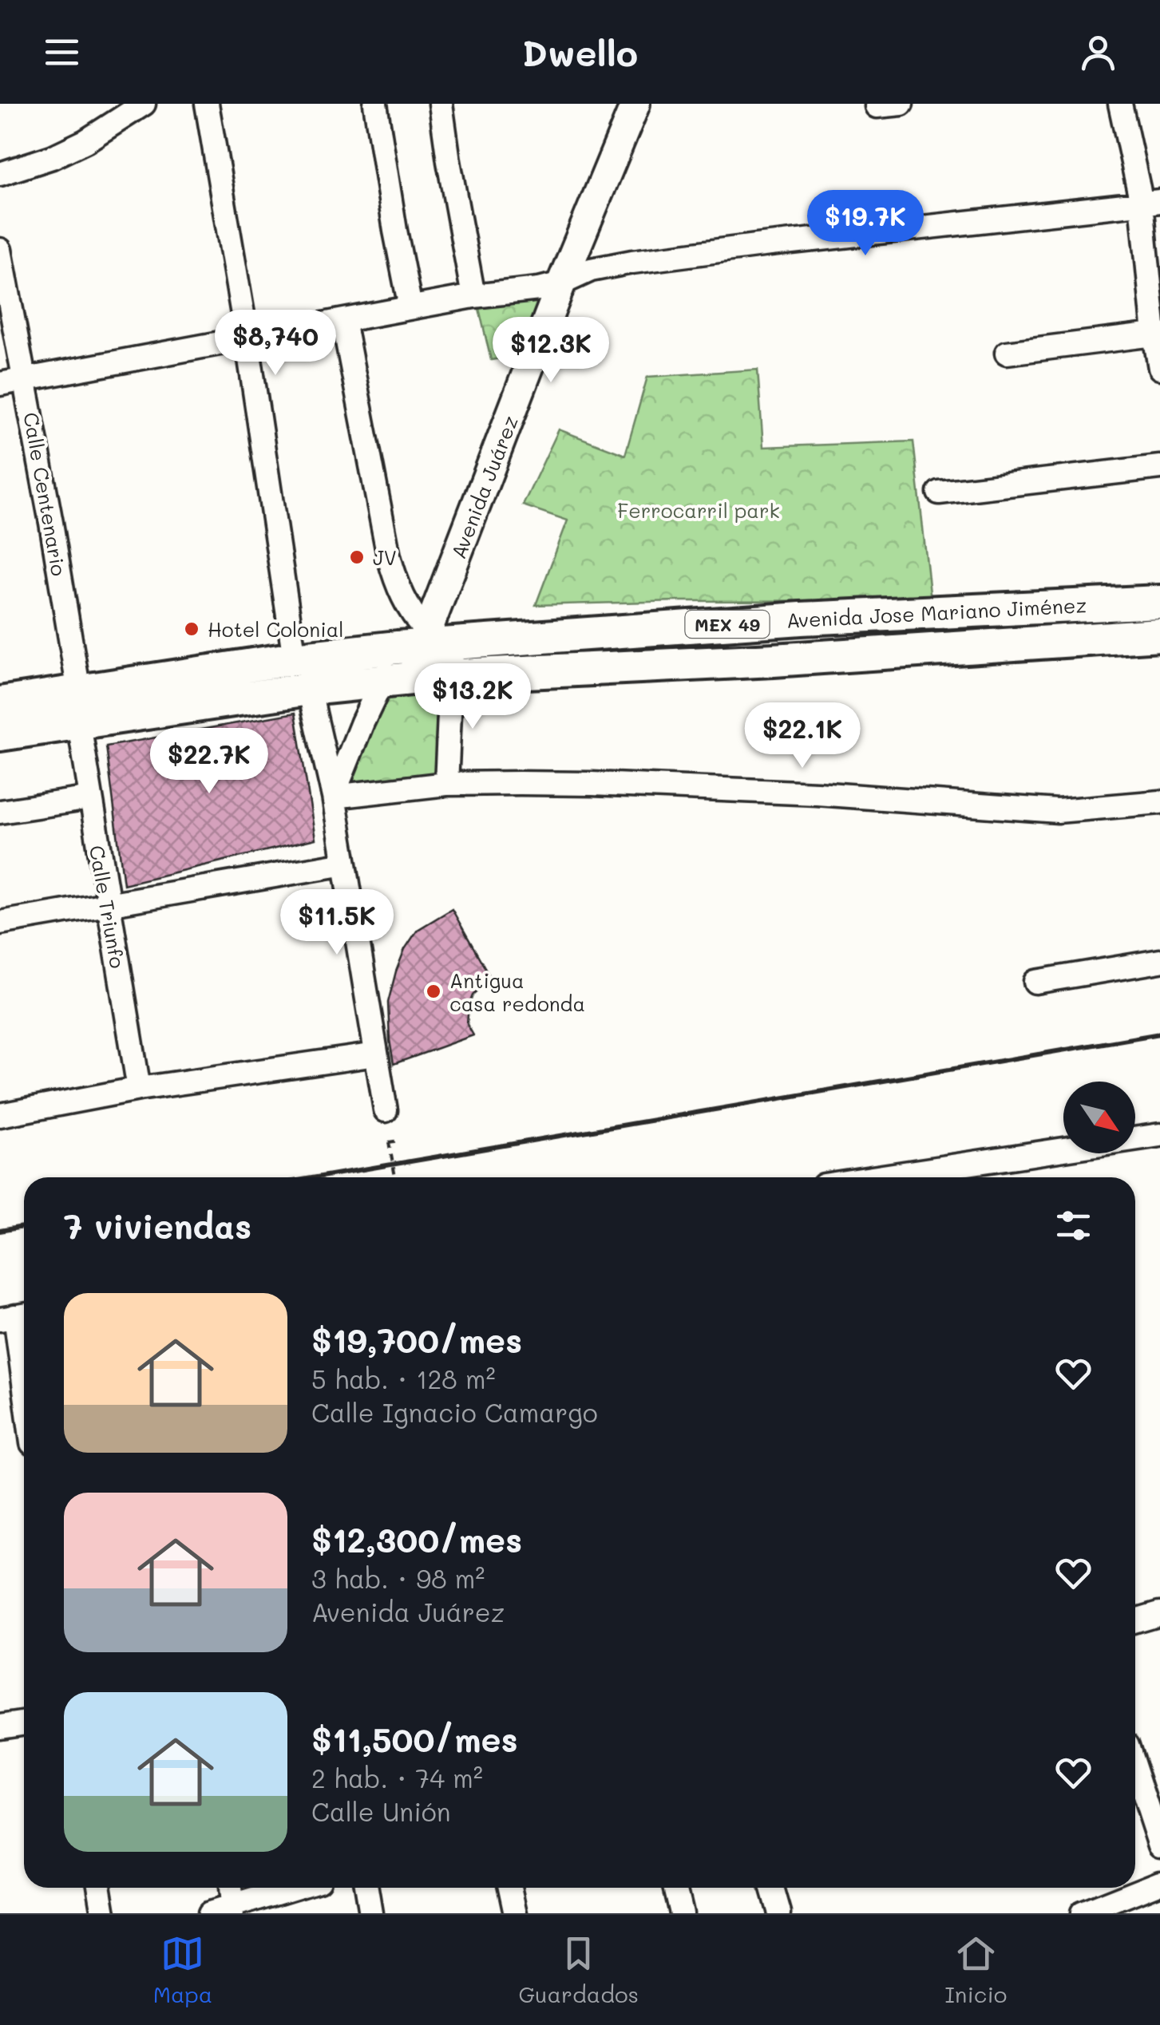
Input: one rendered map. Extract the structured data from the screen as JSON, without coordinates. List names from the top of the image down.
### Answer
{
  "streets": {
    "highway": ["Avenida Jose Mariano Jiménez", "MEX 49"],
    "main road": ["Avenida Juárez"],
    "street": ["Calle Centenario", "Calle Triunfo"]
  },
  "crossings": [
    ["Avenida Juárez", "Avenida Jose Mariano Jiménez"],
    ["Calle Centenario", "Avenida Jose Mariano Jiménez"],
    ["Avenida Jose Mariano Jiménez", "Calle Triunfo"]
  ],
  "parks": ["Ferrocarril park"],
  "places": ["JV", "Hotel Colonial", "Antigua casa redonda"],
  "north": "bottom right",
  "page": {
    "header": "Dwello",
    "price": [
      "$19.7K",
      "$8,740",
      "$12.3K",
      "$13.2K",
      "$22.1K",
      "$22.7K",
      "$11.5K"
    ],
    "heading": "7 viviendas",
    "list": [
      {
        "name": "$19,700/mes",
        "note": "5 hab. · 128 m² · Calle Ignacio Camargo"
      },
      {
        "name": "$12,300/mes",
        "note": "3 hab. · 98 m² · Avenida Juárez"
      },
      {
        "name": "$11,500/mes",
        "note": "2 hab. · 74 m² · Calle Unión"
      }
    ],
    "tabs": ["Mapa", "Guardados", "Inicio"]
  }
}
